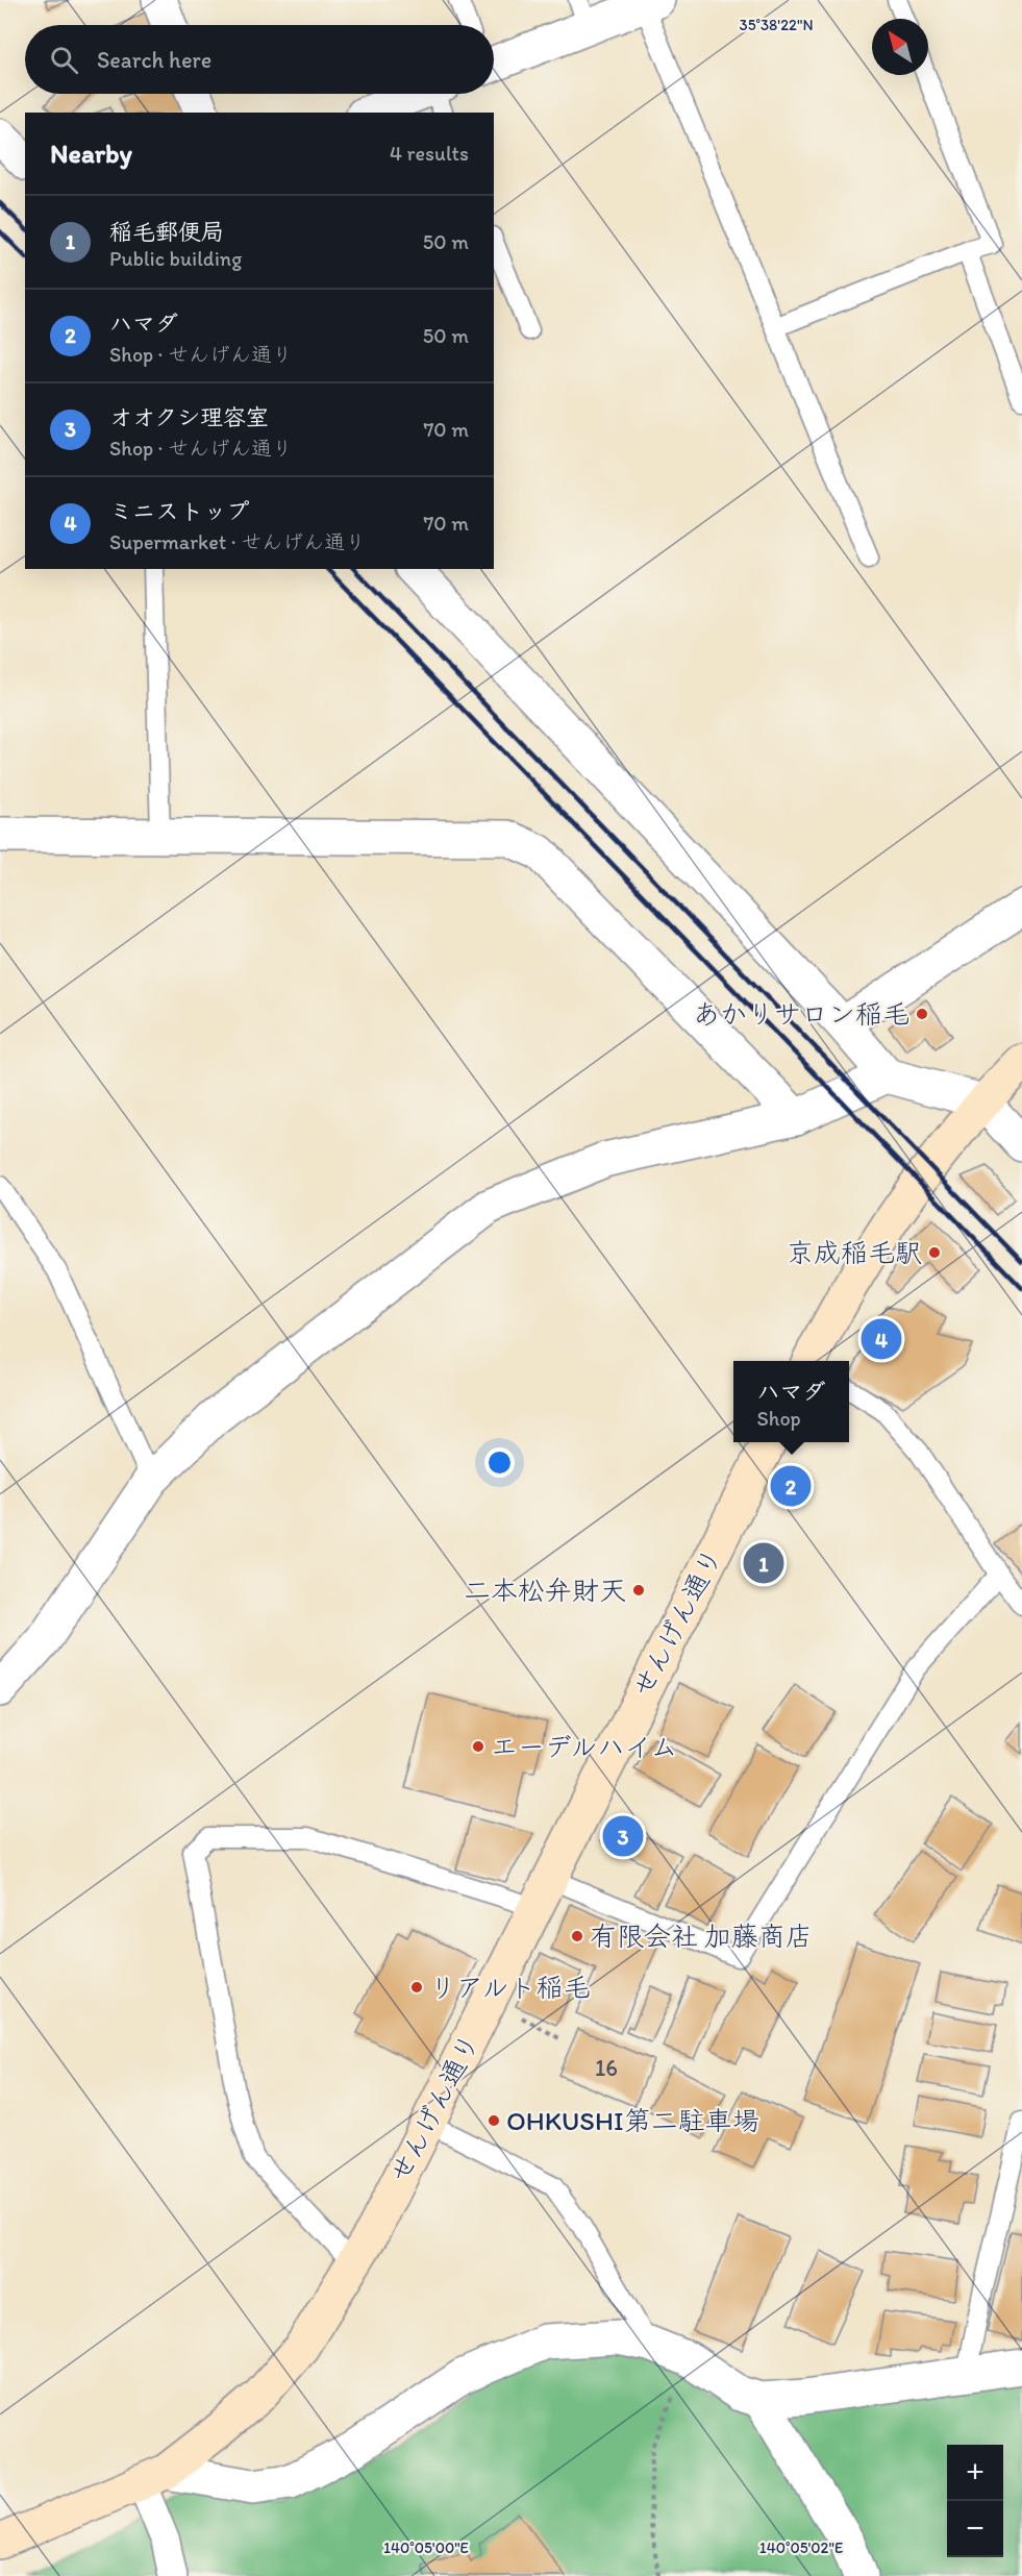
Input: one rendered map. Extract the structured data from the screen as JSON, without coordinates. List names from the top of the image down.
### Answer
{
  "streets": {
    "main road": ["せんげん通り"]
  },
  "places": [
    "あかりサロン稲毛",
    "京成稲毛駅",
    "二本松弁財天",
    "エーデルハイム",
    "有限会社 加藤商店",
    "リアルト稲毛",
    "OHKUSHI第二駐車場"
  ],
  "house_numbers": ["16"],
  "north": "top left",
  "page": {
    "search": "Search here",
    "heading": ["Nearby", "4 results"],
    "list": [
      {
        "mark": "1",
        "name": "稲毛郵便局",
        "note": "Public building",
        "value": "50 m"
      },
      {
        "mark": "2",
        "name": "ハマダ",
        "note": "Shop · せんげん通り",
        "value": "50 m"
      },
      {
        "mark": "3",
        "name": "オオクシ理容室",
        "note": "Shop · せんげん通り",
        "value": "70 m"
      },
      {
        "mark": "4",
        "name": "ミニストップ",
        "note": "Supermarket · せんげん通り",
        "value": "70 m"
      }
    ],
    "pins": [
      "4",
      "2",
      "1",
      "3"
    ],
    "popup": ["ハマダ", "Shop"],
    "map_buttons": ["+", "−"]
  },
  "coordinates": ["35°38'22\"N", "140°05'00\"E", "140°05'02\"E"]
}
